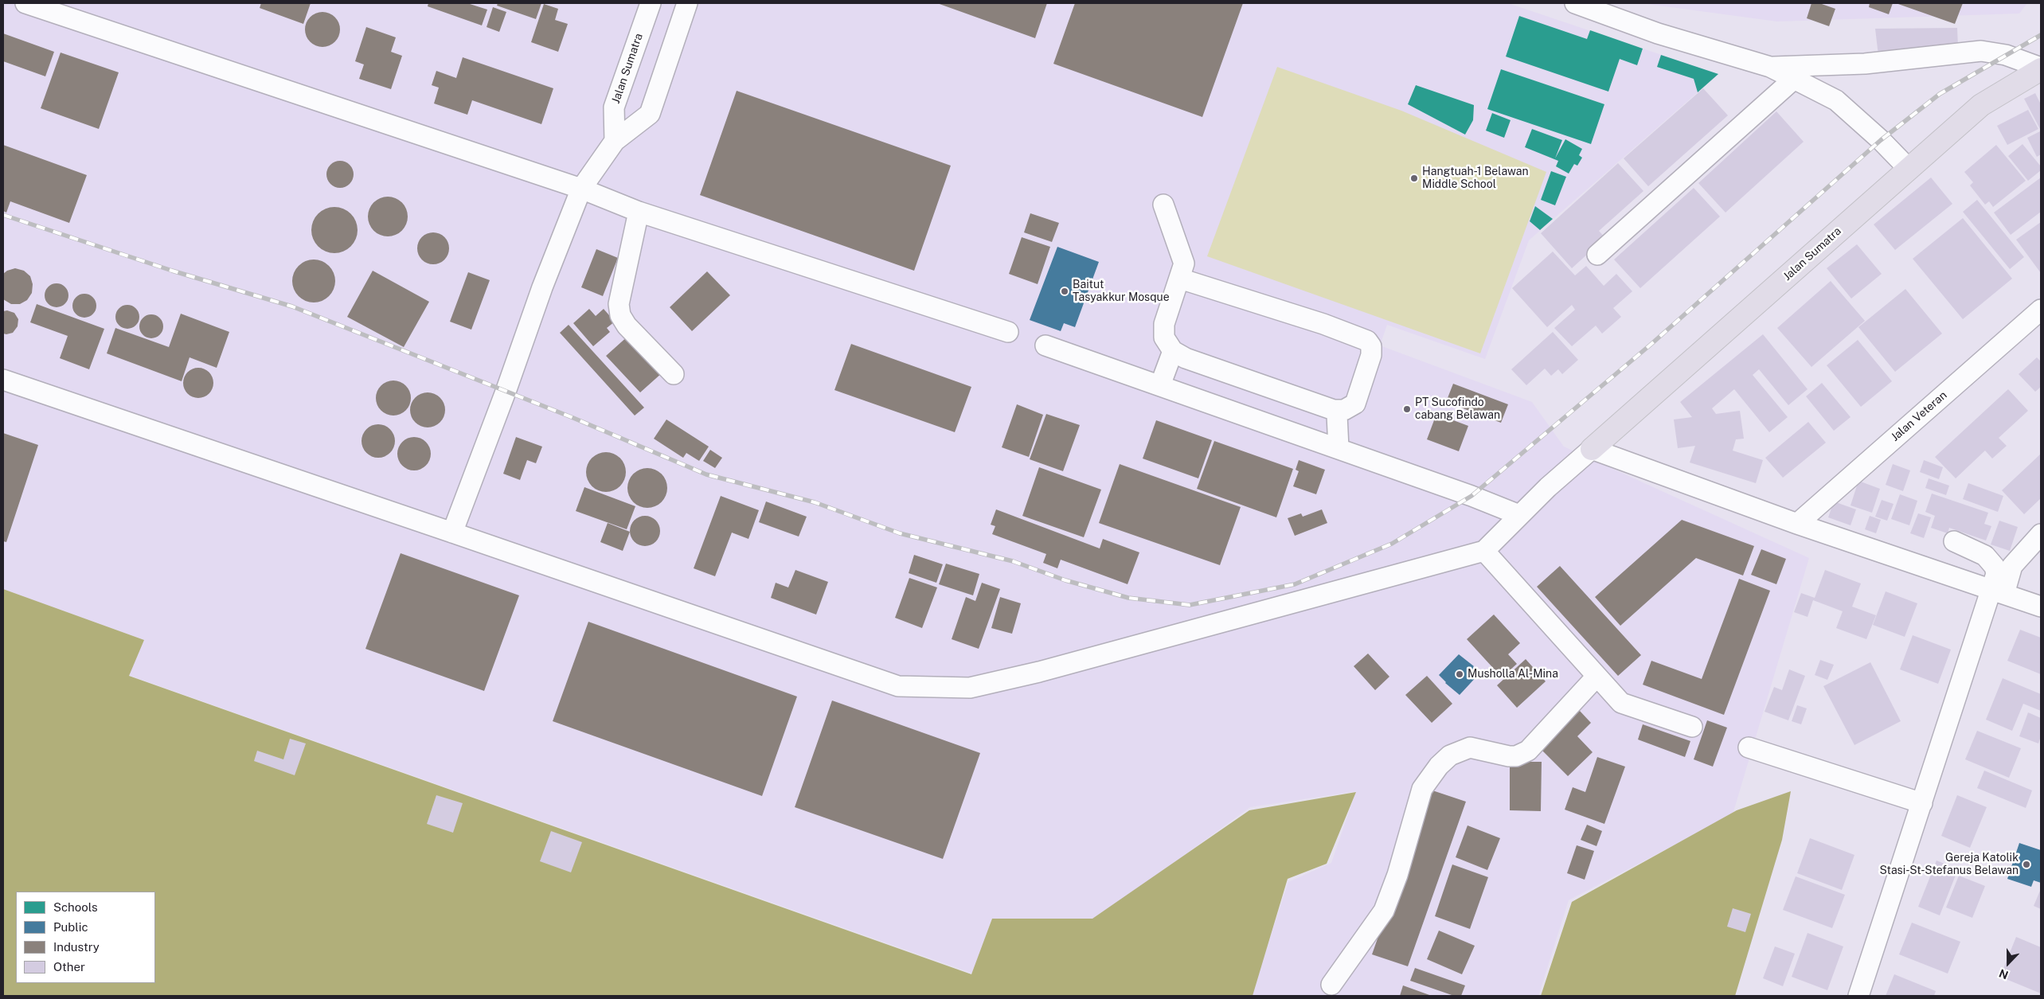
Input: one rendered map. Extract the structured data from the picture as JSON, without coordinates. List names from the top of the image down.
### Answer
{
  "streets": {
    "highway": ["Jalan Sumatra"],
    "street": ["Jalan Veteran"]
  },
  "places": [
    "Hangtuah-1 Belawan Middle School",
    "Baitut Tasyakkur Mosque",
    "PT Sucofindo cabang Belawan",
    "Musholla Al-Mina",
    "Gereja Katolik Stasi-St-Stefanus Belawan"
  ],
  "legend": [
    "Schools",
    "Public",
    "Industry",
    "Other"
  ],
  "north": "bottom"
}
